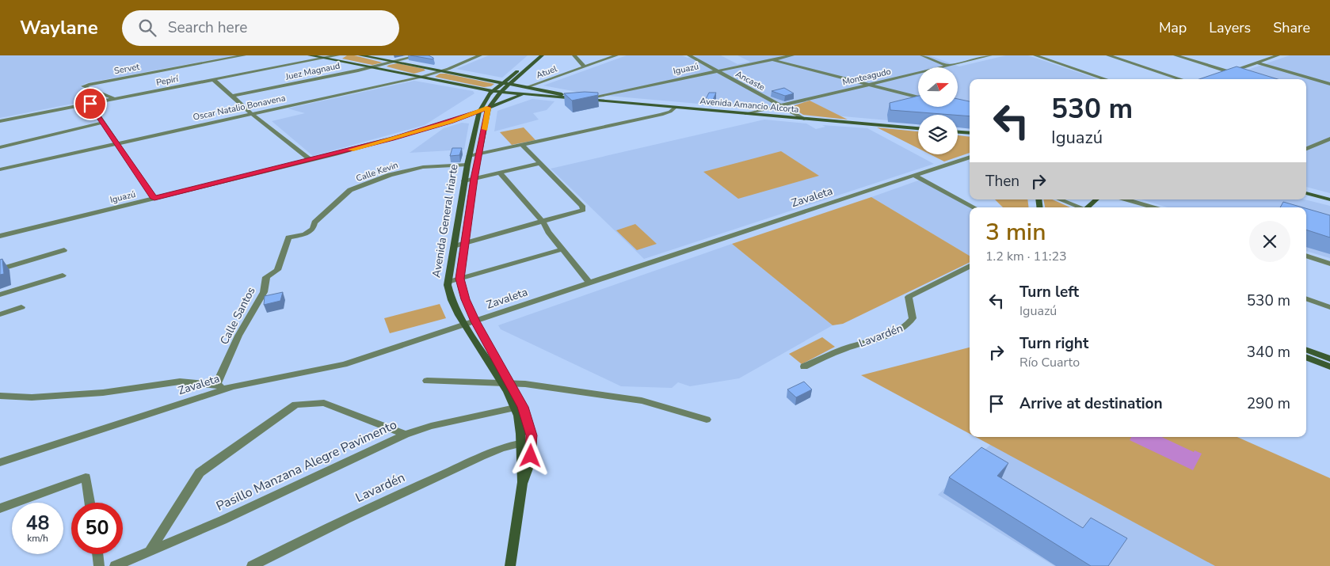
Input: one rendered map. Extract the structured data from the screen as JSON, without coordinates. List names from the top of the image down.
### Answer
{
  "streets": {
    "main road": ["Iguazú", "Avenida Amancio Alcorta", "Avenida General Iriarte"],
    "street": [
      "Servet",
      "Juez Magnaud",
      "Atuel",
      "Monteagudo",
      "Pepirí",
      "Ancaste",
      "Oscar Natalio Bonavena",
      "Calle Kevin",
      "Zavaleta",
      "Calle Santos",
      "Lavardén",
      "Pasillo Manzana Alegre Pavimento"
    ]
  },
  "crossings": [
    ["Servet", "Pepirí"],
    ["Iguazú", "Ancaste"],
    ["Iguazú", "Avenida Amancio Alcorta"],
    ["Iguazú", "Avenida General Iriarte"],
    ["Juez Magnaud", "Avenida Amancio Alcorta"],
    ["Atuel", "Avenida Amancio Alcorta"],
    ["Monteagudo", "Ancaste"],
    ["Monteagudo", "Avenida Amancio Alcorta"],
    ["Pepirí", "Avenida Amancio Alcorta"],
    ["Ancaste", "Avenida Amancio Alcorta"],
    ["Avenida Amancio Alcorta", "Oscar Natalio Bonavena"],
    ["Avenida Amancio Alcorta", "Avenida General Iriarte"],
    ["Calle Kevin", "Avenida General Iriarte"],
    ["Calle Kevin", "Calle Santos"],
    ["Zavaleta", "Avenida General Iriarte"],
    ["Avenida General Iriarte", "Lavardén"],
    ["Avenida General Iriarte", "Pasillo Manzana Alegre Pavimento"]
  ],
  "north": "right",
  "page": {
    "header": "Waylane",
    "search": "Search here",
    "nav": ["Map", "Layers", "Share"],
    "turn": ["530 m", "Iguazú"],
    "then": "Then",
    "heading": ["3 min", "1.2 km · 11:23"],
    "list": [
      {
        "name": "Turn left",
        "note": "Iguazú",
        "value": "530 m"
      },
      {
        "name": "Turn right",
        "note": "Río Cuarto",
        "value": "340 m"
      },
      {
        "name": "Arrive at destination",
        "value": "290 m"
      }
    ],
    "speed": "48 km/h",
    "limit": "50"
  }
}
